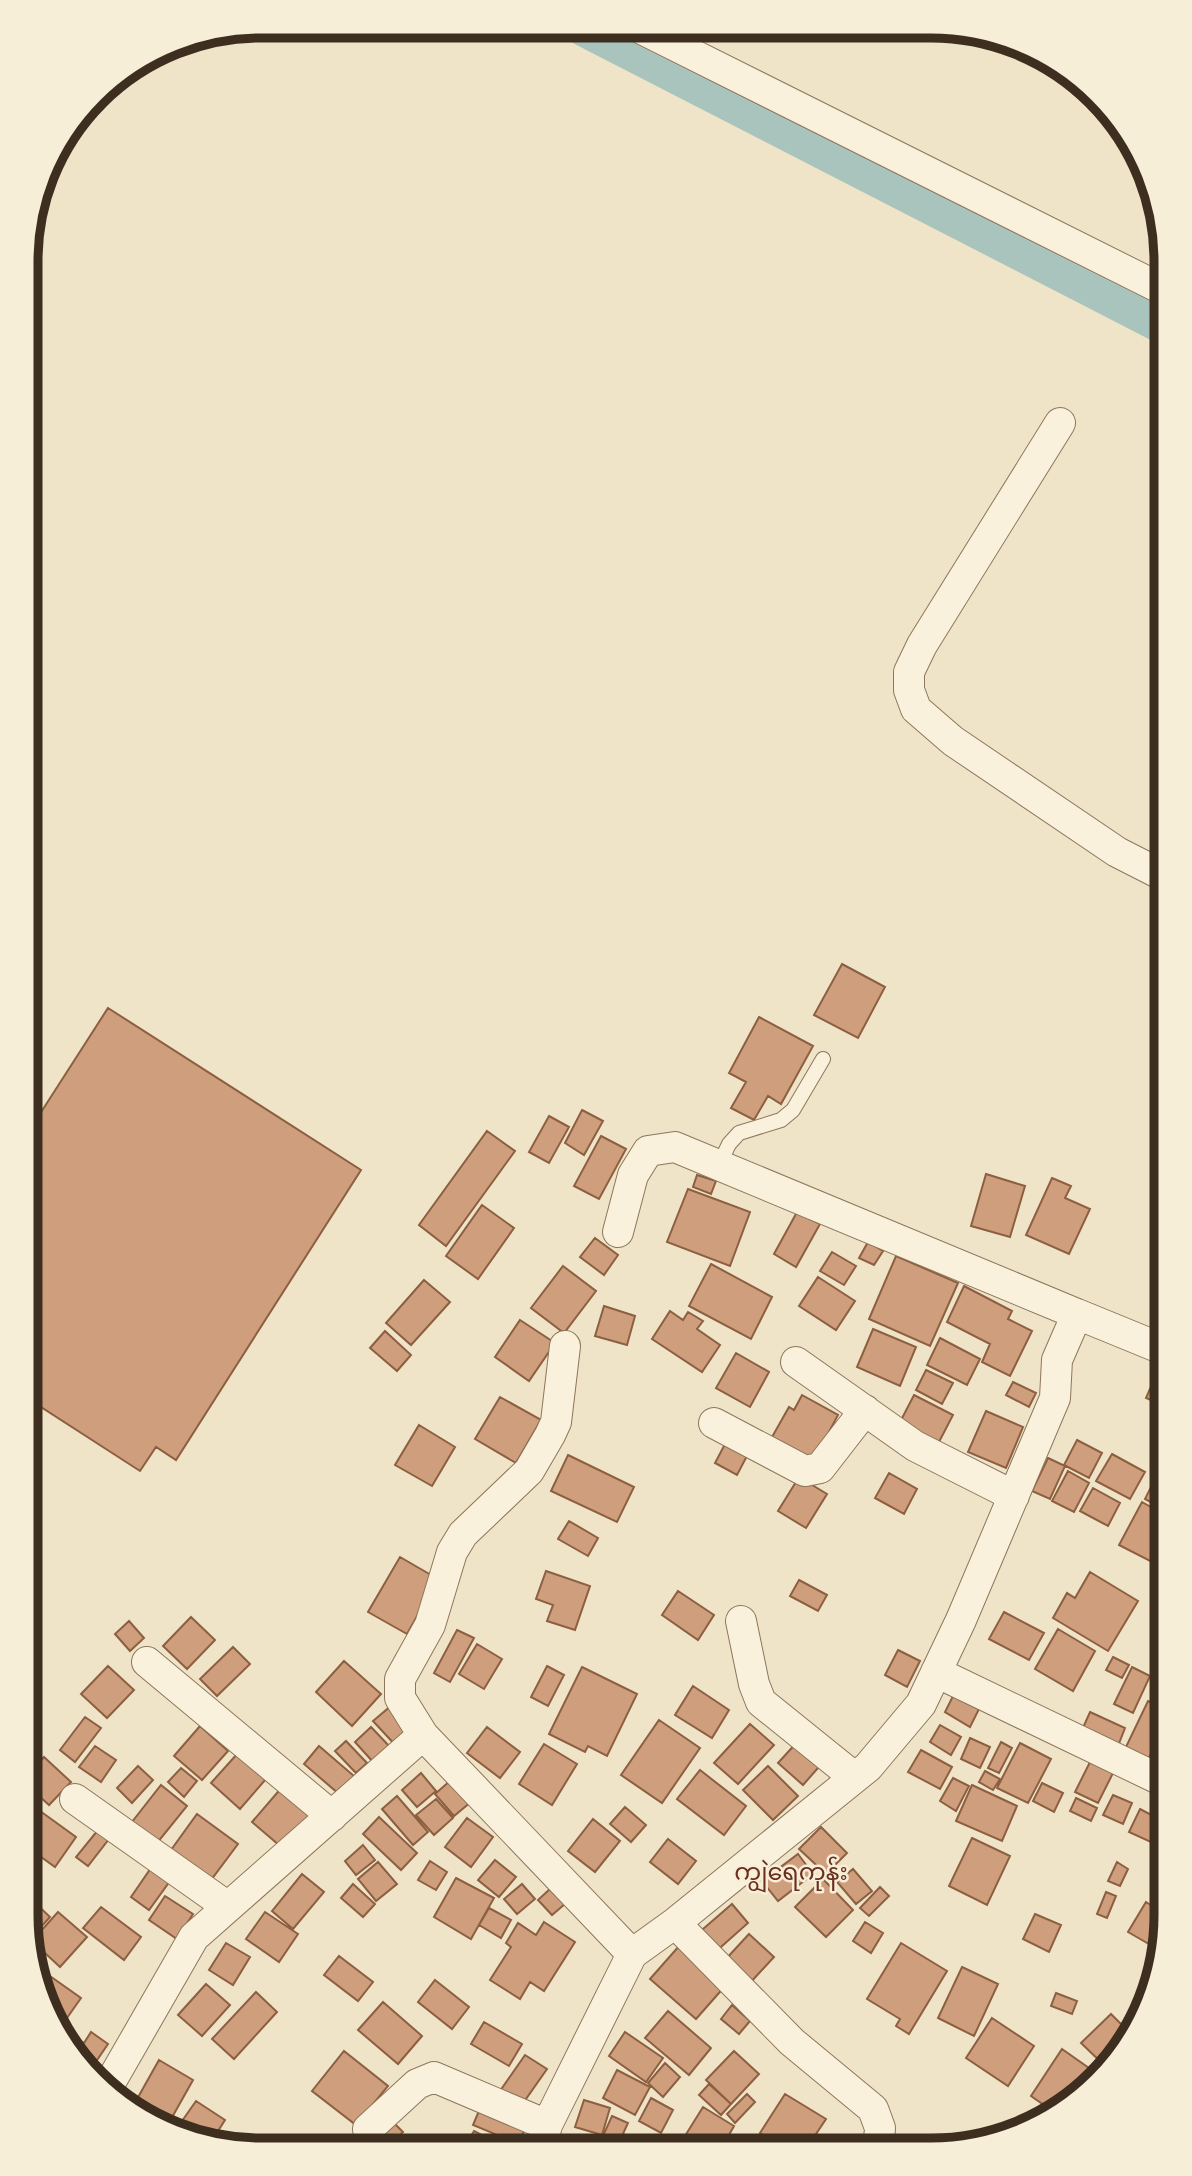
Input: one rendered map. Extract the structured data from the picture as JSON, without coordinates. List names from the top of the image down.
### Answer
{
  "districts": ["ကျွဲရေကုန်း"]
}
